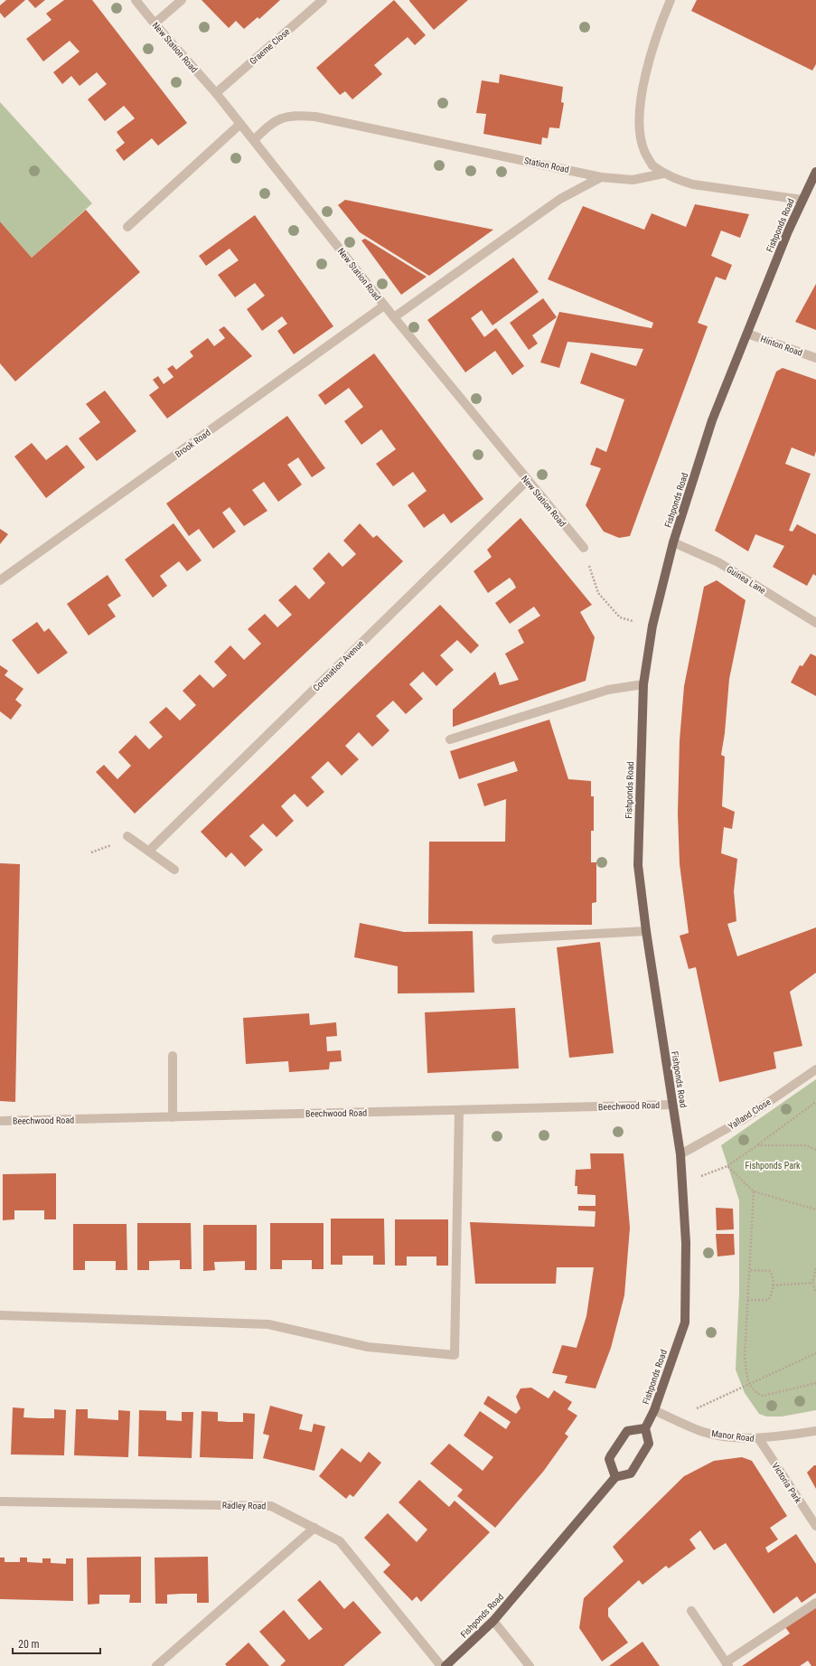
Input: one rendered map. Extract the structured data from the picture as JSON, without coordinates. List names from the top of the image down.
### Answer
{
  "streets": {
    "main road": ["Fishponds Road"],
    "street": [
      "Graeme Close",
      "New Station Road",
      "Station Road",
      "Hinton Road",
      "Brook Road",
      "Guinea Lane",
      "Coronation Avenue",
      "Beechwood Road",
      "Yalland Close",
      "Manor Road",
      "Victoria Park",
      "Radley Road"
    ]
  },
  "crossings": [
    ["Graeme Close", "New Station Road"],
    ["New Station Road", "Station Road"],
    ["New Station Road", "Brook Road"],
    ["New Station Road", "Coronation Avenue"],
    ["Fishponds Road", "Hinton Road"],
    ["Fishponds Road", "Guinea Lane"],
    ["Fishponds Road", "Beechwood Road"],
    ["Fishponds Road", "Yalland Close"],
    ["Fishponds Road", "Manor Road"],
    ["Manor Road", "Victoria Park"]
  ],
  "parks": ["Fishponds Park"],
  "scale_bar": "20 m"
}
